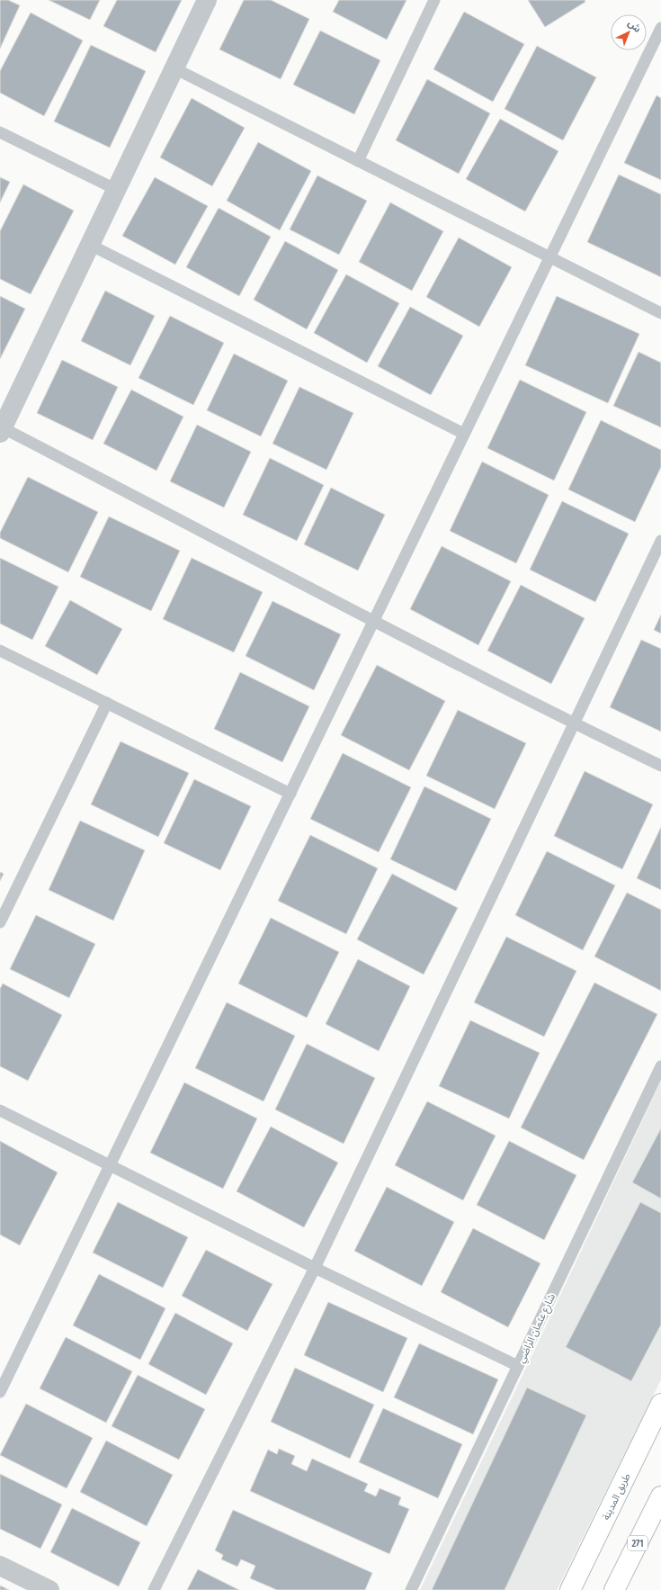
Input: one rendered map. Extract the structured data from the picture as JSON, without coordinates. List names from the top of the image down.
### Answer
{
  "streets": {
    "main road": ["طريق المدينة", "271"],
    "lane": ["شارع عثمان الراضي"]
  },
  "north": "top right"
}
